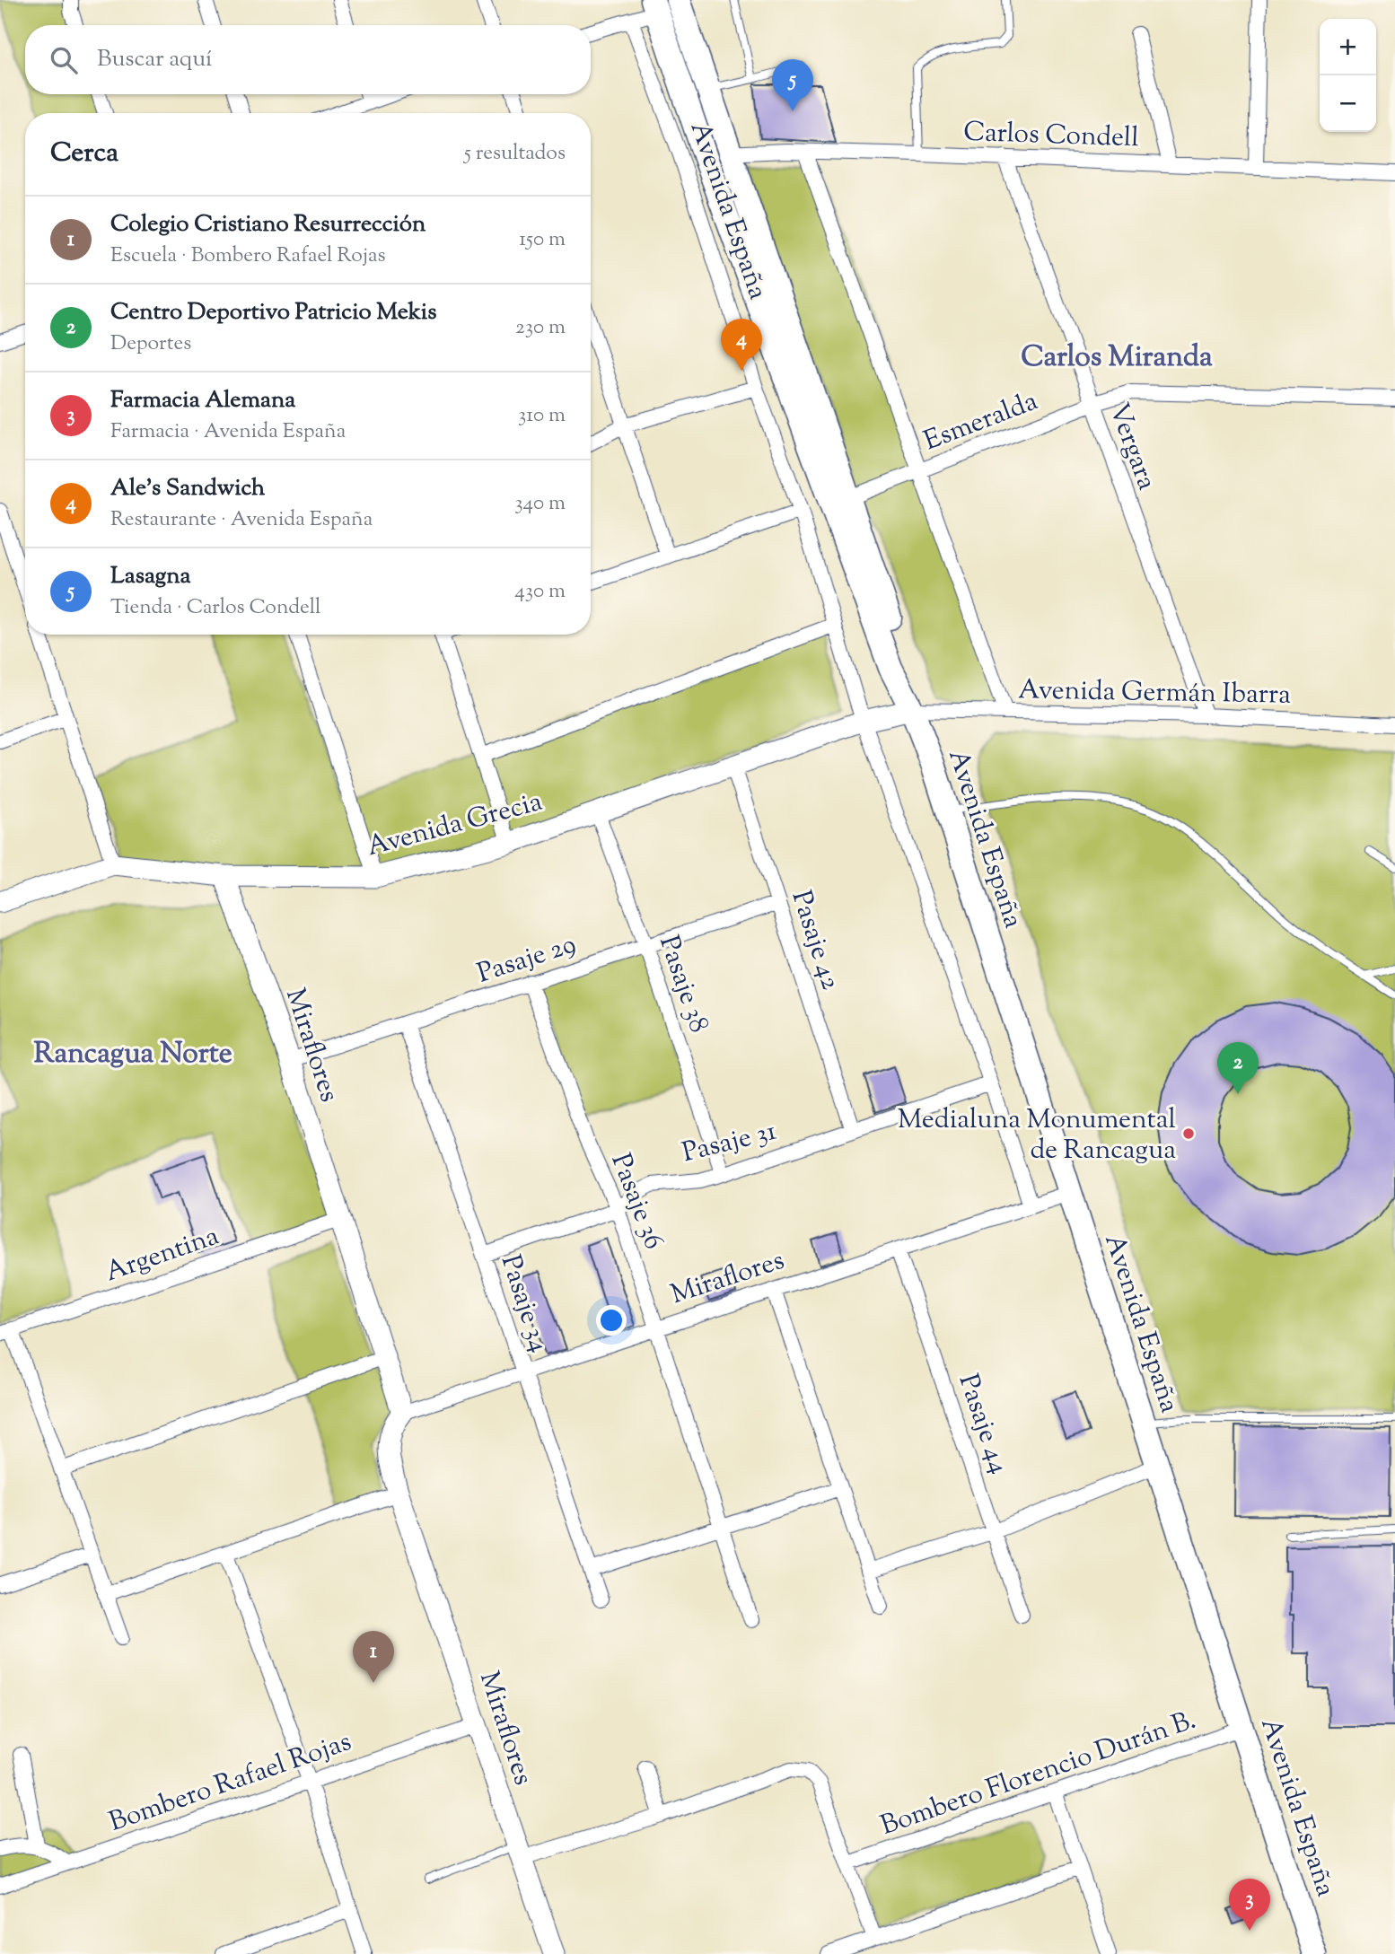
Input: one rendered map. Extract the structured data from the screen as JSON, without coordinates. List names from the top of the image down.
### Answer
{
  "streets": {
    "main road": ["Avenida España"],
    "street": [
      "Carlos Condell",
      "Esmeralda",
      "Vergara",
      "Avenida Germán Ibarra",
      "Avenida Grecia",
      "Pasaje 42",
      "Pasaje 29",
      "Pasaje 38",
      "Miraflores",
      "Pasaje 31",
      "Pasaje 36",
      "Argentina",
      "Pasaje 34",
      "Pasaje 44",
      "Bombero Florencio Durán B.",
      "Bombero Rafael Rojas"
    ]
  },
  "crossings": [
    ["Carlos Condell", "Avenida España"],
    ["Carlos Condell", "Vergara"],
    ["Avenida España", "Esmeralda"],
    ["Avenida España", "Avenida Germán Ibarra"],
    ["Avenida España", "Avenida Grecia"],
    ["Avenida España", "Miraflores"],
    ["Avenida España", "Pasaje 31"],
    ["Avenida España", "Bombero Florencio Durán B."],
    ["Esmeralda", "Vergara"],
    ["Vergara", "Avenida Germán Ibarra"],
    ["Avenida Germán Ibarra", "Avenida Grecia"],
    ["Avenida Grecia", "Pasaje 42"],
    ["Avenida Grecia", "Pasaje 38"],
    ["Avenida Grecia", "Miraflores"],
    ["Pasaje 42", "Pasaje 29"],
    ["Pasaje 42", "Pasaje 31"],
    ["Pasaje 29", "Pasaje 38"],
    ["Pasaje 29", "Miraflores"],
    ["Pasaje 29", "Pasaje 36"],
    ["Pasaje 29", "Pasaje 34"],
    ["Pasaje 38", "Pasaje 31"],
    ["Miraflores", "Pasaje 36"],
    ["Miraflores", "Argentina"],
    ["Miraflores", "Pasaje 34"],
    ["Miraflores", "Pasaje 44"],
    ["Miraflores", "Bombero Rafael Rojas"],
    ["Pasaje 31", "Pasaje 36"],
    ["Pasaje 31", "Pasaje 34"]
  ],
  "districts": ["Carlos Miranda", "Rancagua Norte"],
  "places": ["Medialuna Monumental de Rancagua"],
  "page": {
    "map_buttons": ["+", "−"],
    "search": "Buscar aquí",
    "pins": [
      "5",
      "4",
      "2",
      "1",
      "3"
    ],
    "heading": ["Cerca", "5 resultados"],
    "list": [
      {
        "mark": "1",
        "name": "Colegio Cristiano Resurrección",
        "note": "Escuela · Bombero Rafael Rojas",
        "value": "150 m"
      },
      {
        "mark": "2",
        "name": "Centro Deportivo Patricio Mekis",
        "note": "Deportes",
        "value": "230 m"
      },
      {
        "mark": "3",
        "name": "Farmacia Alemana",
        "note": "Farmacia · Avenida España",
        "value": "310 m"
      },
      {
        "mark": "4",
        "name": "Ale's Sandwich",
        "note": "Restaurante · Avenida España",
        "value": "340 m"
      },
      {
        "mark": "5",
        "name": "Lasagna",
        "note": "Tienda · Carlos Condell",
        "value": "430 m"
      }
    ]
  }
}
